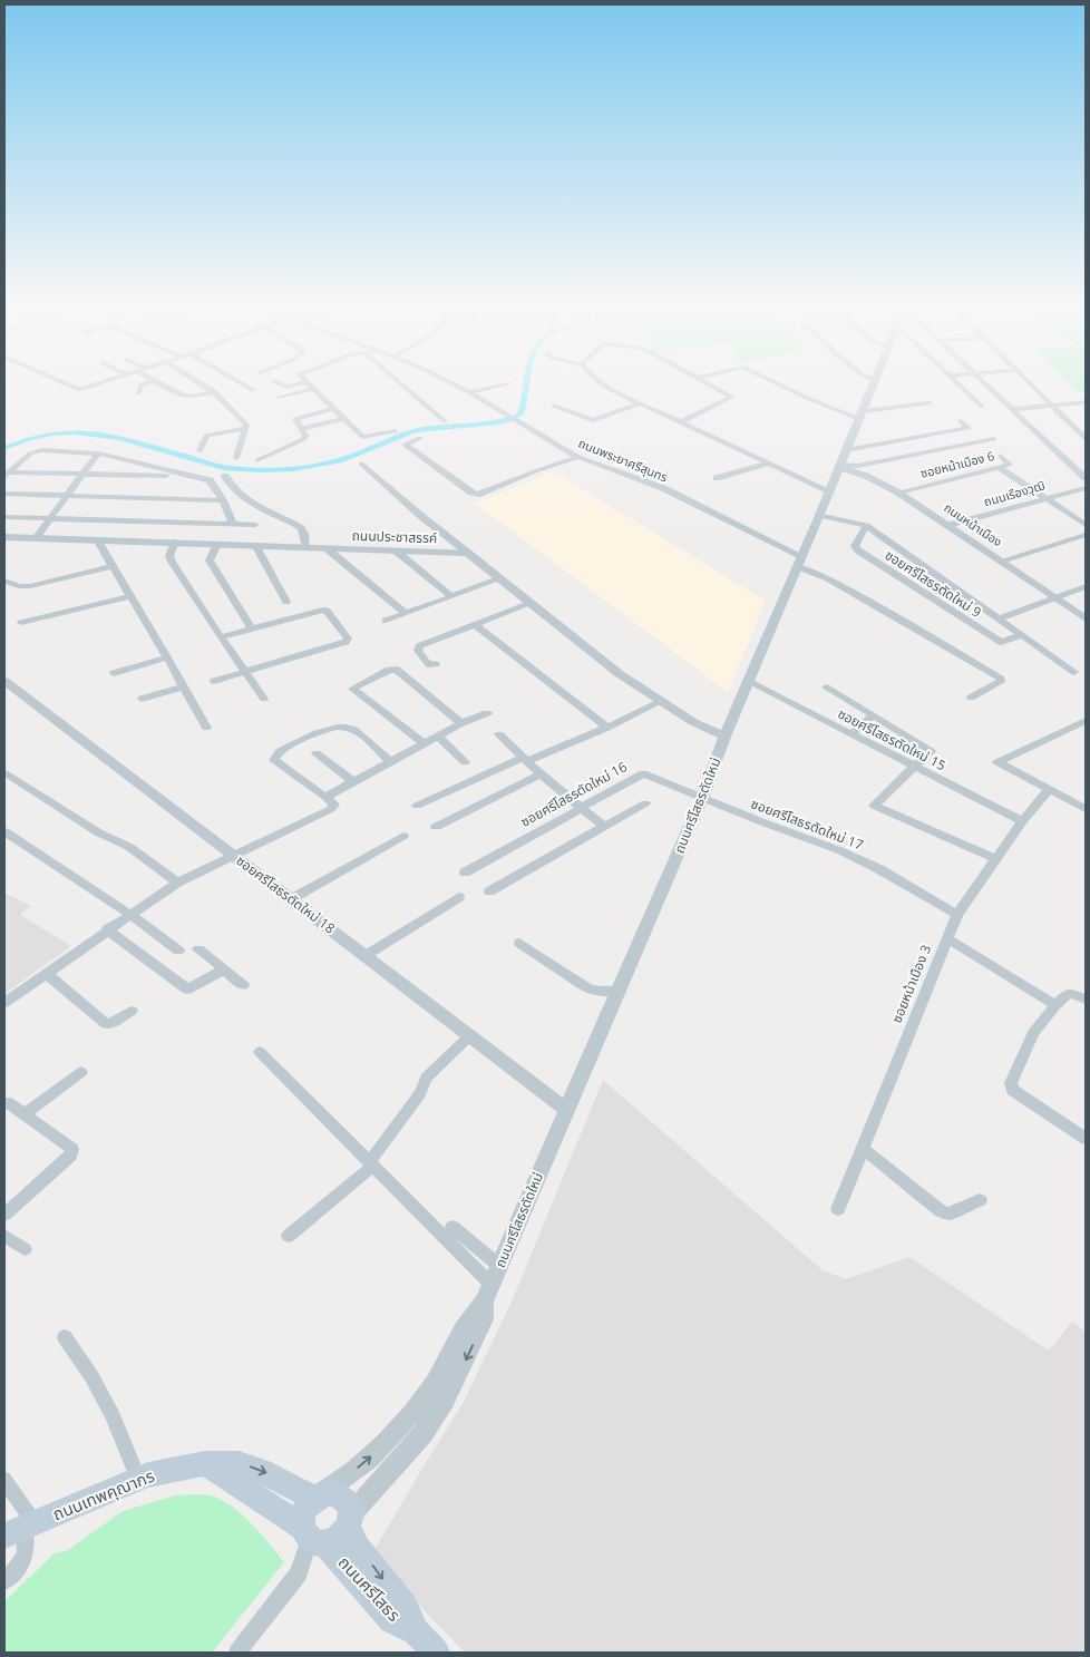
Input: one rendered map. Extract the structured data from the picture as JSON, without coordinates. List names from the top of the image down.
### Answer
{
  "streets": {
    "main road": ["ถนนเทพคุณากร", "ถนนศรีโสธร"],
    "street": [
      "ถนนพระยาศรีสุนทร",
      "ซอยหน้าเมือง 6",
      "ถนนเรืองวุฒิ",
      "ถนนหน้าเมือง",
      "ถนนประชาสรรค์",
      "ซอยศรีโสธรตัดใหม่ 9",
      "ซอยศรีโสธรตัดใหม่ 15",
      "ซอยศรีโสธรตัดใหม่ 16",
      "ถนนศรีโสธรตัดใหม่",
      "ซอยศรีโสธรตัดใหม่ 17",
      "ซอยศรีโสธรตัดใหม่ 18",
      "ซอยหน้าเมือง 3"
    ]
  },
  "crossings": [
    ["ถนนพระยาศรีสุนทร", "ถนนศรีโสธรตัดใหม่"],
    ["ซอยหน้าเมือง 6", "ถนนหน้าเมือง"],
    ["ถนนเรืองวุฒิ", "ถนนหน้าเมือง"],
    ["ถนนหน้าเมือง", "ถนนศรีโสธรตัดใหม่"],
    ["ซอยศรีโสธรตัดใหม่ 9", "ถนนศรีโสธรตัดใหม่"],
    ["ซอยศรีโสธรตัดใหม่ 15", "ถนนศรีโสธรตัดใหม่"],
    ["ซอยศรีโสธรตัดใหม่ 15", "ซอยหน้าเมือง 3"],
    ["ซอยศรีโสธรตัดใหม่ 16", "ถนนศรีโสธรตัดใหม่"],
    ["ซอยศรีโสธรตัดใหม่ 16", "ซอยศรีโสธรตัดใหม่ 17"],
    ["ถนนศรีโสธรตัดใหม่", "ซอยศรีโสธรตัดใหม่ 17"],
    ["ถนนศรีโสธรตัดใหม่", "ซอยศรีโสธรตัดใหม่ 18"],
    ["ถนนศรีโสธรตัดใหม่", "ถนนเทพคุณากร"],
    ["ถนนศรีโสธรตัดใหม่", "ถนนศรีโสธร"],
    ["ซอยศรีโสธรตัดใหม่ 17", "ซอยหน้าเมือง 3"],
    ["ถนนเทพคุณากร", "ถนนศรีโสธร"]
  ]
}
